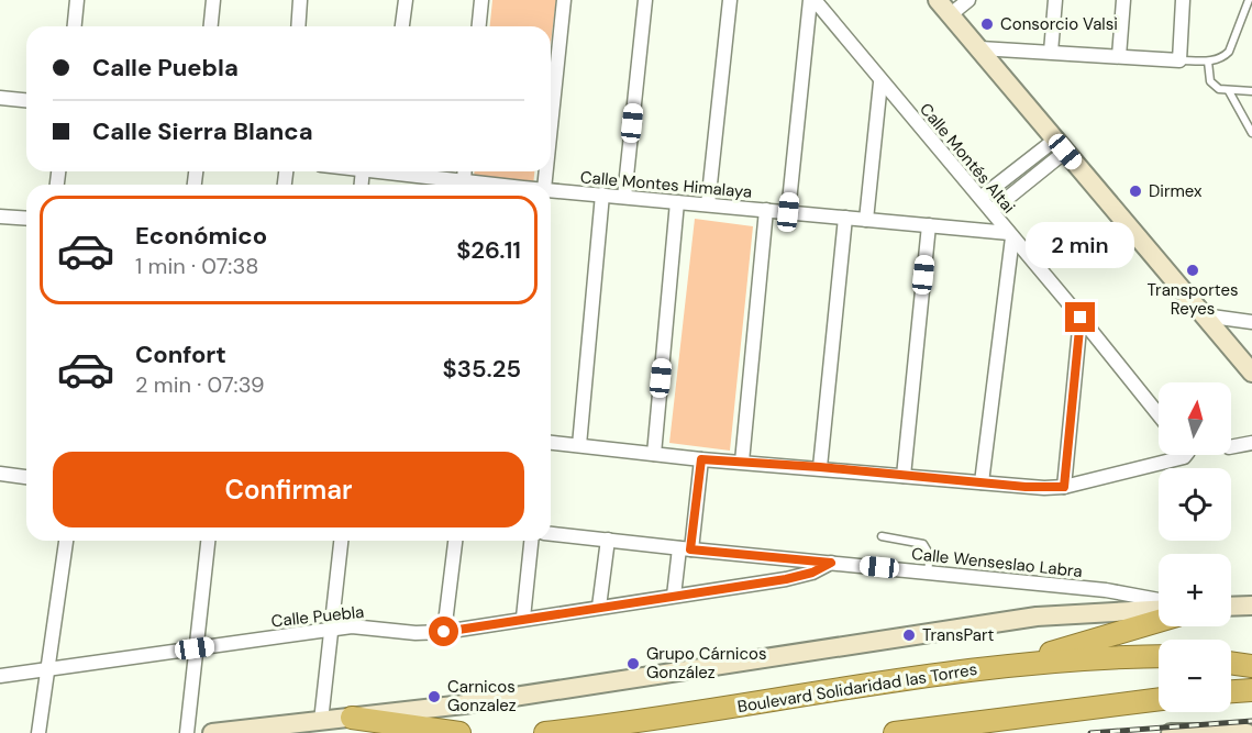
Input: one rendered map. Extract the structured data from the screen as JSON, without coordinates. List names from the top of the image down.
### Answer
{
  "streets": {
    "highway": ["Boulevard Solidaridad las Torres"],
    "street": [
      "Calle Montés Altai",
      "Calle Montes Himalaya",
      "Calle Wenseslao Labra",
      "Calle Puebla"
    ]
  },
  "crossings": [
    ["Calle Montés Altai", "Calle Montes Himalaya"],
    ["Calle Wenseslao Labra", "Calle Puebla"]
  ],
  "places": [
    "Consorcio Valsi",
    "Dirmex",
    "Transportes Reyes",
    "TransPart",
    "Grupo Cárnicos González",
    "Carnicos Gonzalez"
  ],
  "north": "top",
  "page": {
    "banner": ["Calle Puebla", "Calle Sierra Blanca"],
    "list": [
      {
        "name": "Económico",
        "note": "1 min · 07:38",
        "value": "$26.11"
      },
      {
        "name": "Confort",
        "note": "2 min · 07:39",
        "value": "$35.25"
      }
    ],
    "bubble": "2 min",
    "map_buttons": ["+", "−"],
    "buttons": "Confirmar"
  }
}
